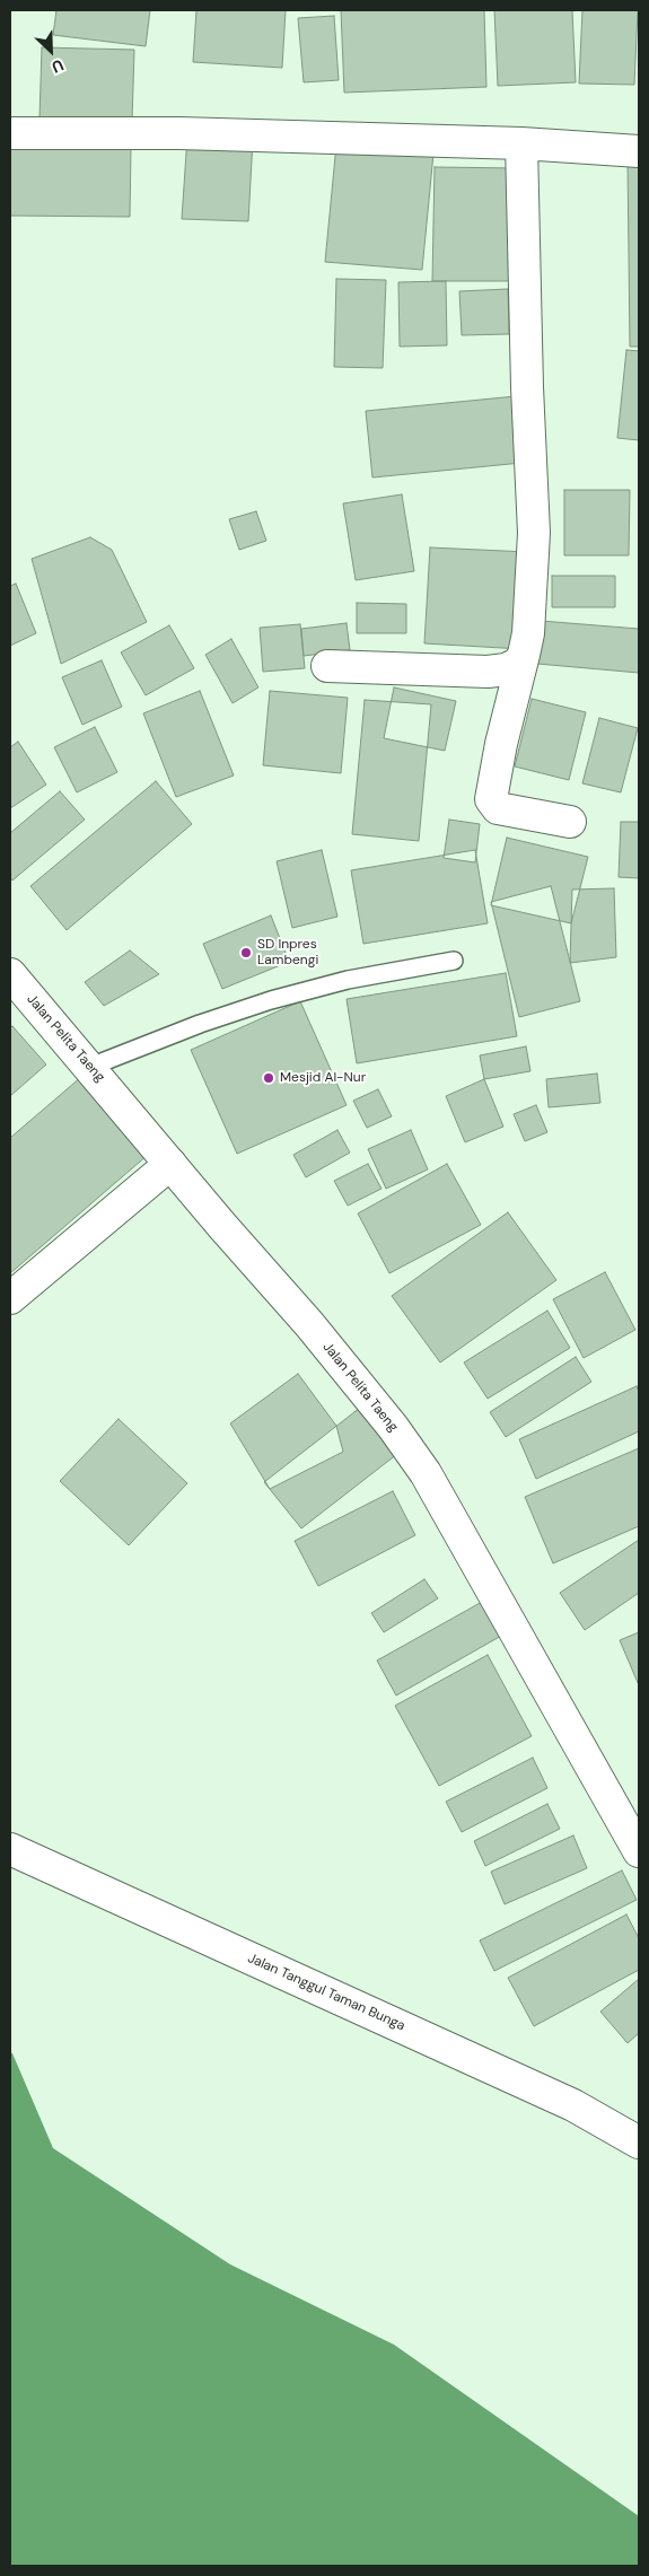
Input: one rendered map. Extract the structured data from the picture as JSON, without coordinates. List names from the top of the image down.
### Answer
{
  "streets": {
    "street": ["Jalan Pelita Taeng", "Jalan Tanggul Taman Bunga"]
  },
  "places": ["SD Inpres Lambengi", "Mesjid Al-Nur"],
  "north": "bottom right"
}
